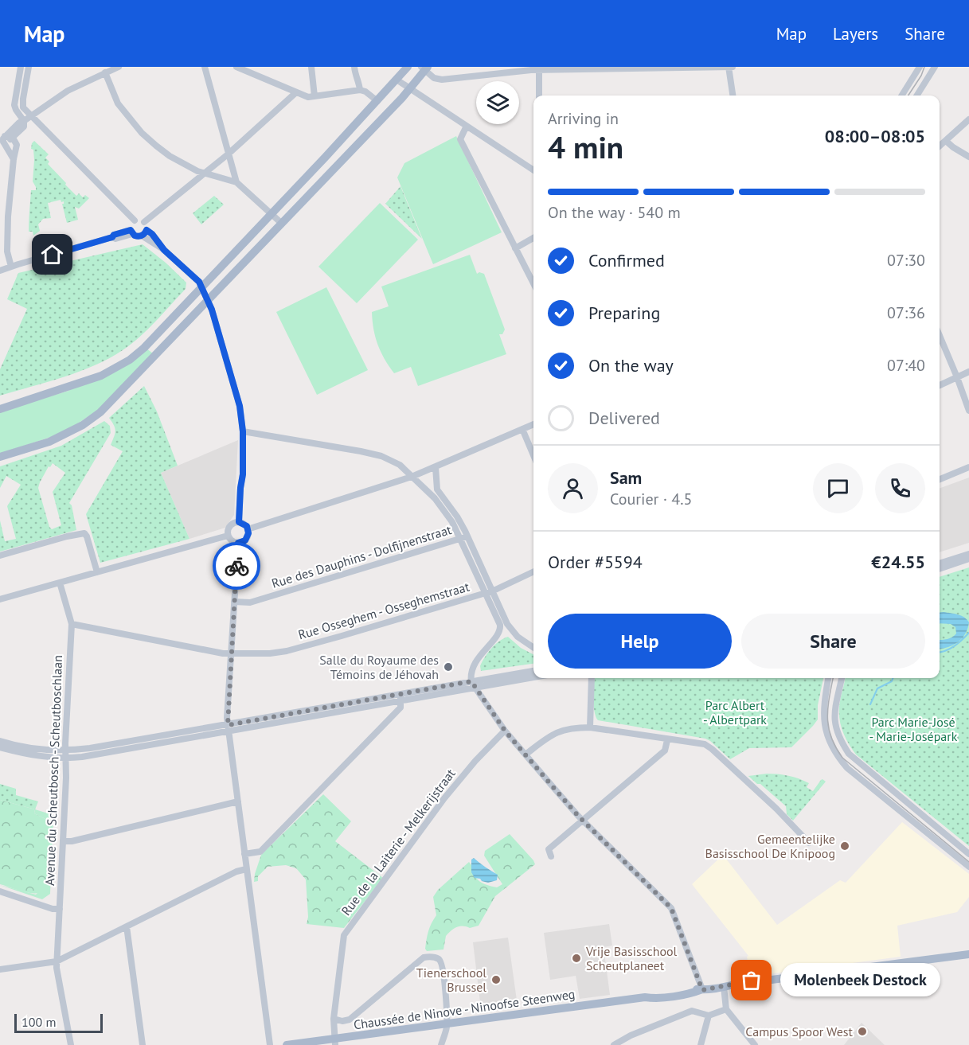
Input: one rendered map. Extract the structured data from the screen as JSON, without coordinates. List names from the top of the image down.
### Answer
{
  "streets": {
    "main road": ["Chaussée de Ninove - Ninoofse Steenweg"],
    "street": [
      "Rue des Dauphins - Dolfijnenstraat",
      "Rue Osseghem - Osseghemstraat",
      "Avenue du Scheutbosch - Scheutboschlaan",
      "Rue de la Laiterie - Melkerijstraat"
    ]
  },
  "crossings": [
    ["Rue Osseghem - Osseghemstraat", "Avenue du Scheutbosch - Scheutboschlaan"],
    ["Rue de la Laiterie - Melkerijstraat", "Chaussée de Ninove - Ninoofse Steenweg"]
  ],
  "parks": ["Parc Albert - Albertpark", "Parc Marie-José - Marie-Josépark"],
  "places": [
    "Salle du Royaume des Témoins de Jéhovah",
    "Gemeentelijke Basisschool De Knipoog",
    "Vrije Basisschool Scheutplaneet",
    "Tienerschool Brussel",
    "Molenbeek Destock",
    "Campus Spoor West"
  ],
  "scale_bar": "100 m",
  "page": {
    "header": "Map",
    "nav": ["Map", "Layers", "Share"],
    "heading": ["4 min", "Arriving in", "08:00–08:05"],
    "panel": [
      "Sam",
      "Courier · 4.5",
      "Order #5594",
      "€24.55"
    ],
    "bar": "On the way · 540 m",
    "list": [
      ["Confirmed", "07:30"],
      ["Preparing", "07:36"],
      ["On the way", "07:40"],
      "Delivered"
    ],
    "buttons": ["Help", "Share"],
    "bubble": "Molenbeek Destock",
    "scale": "100 m"
  }
}
